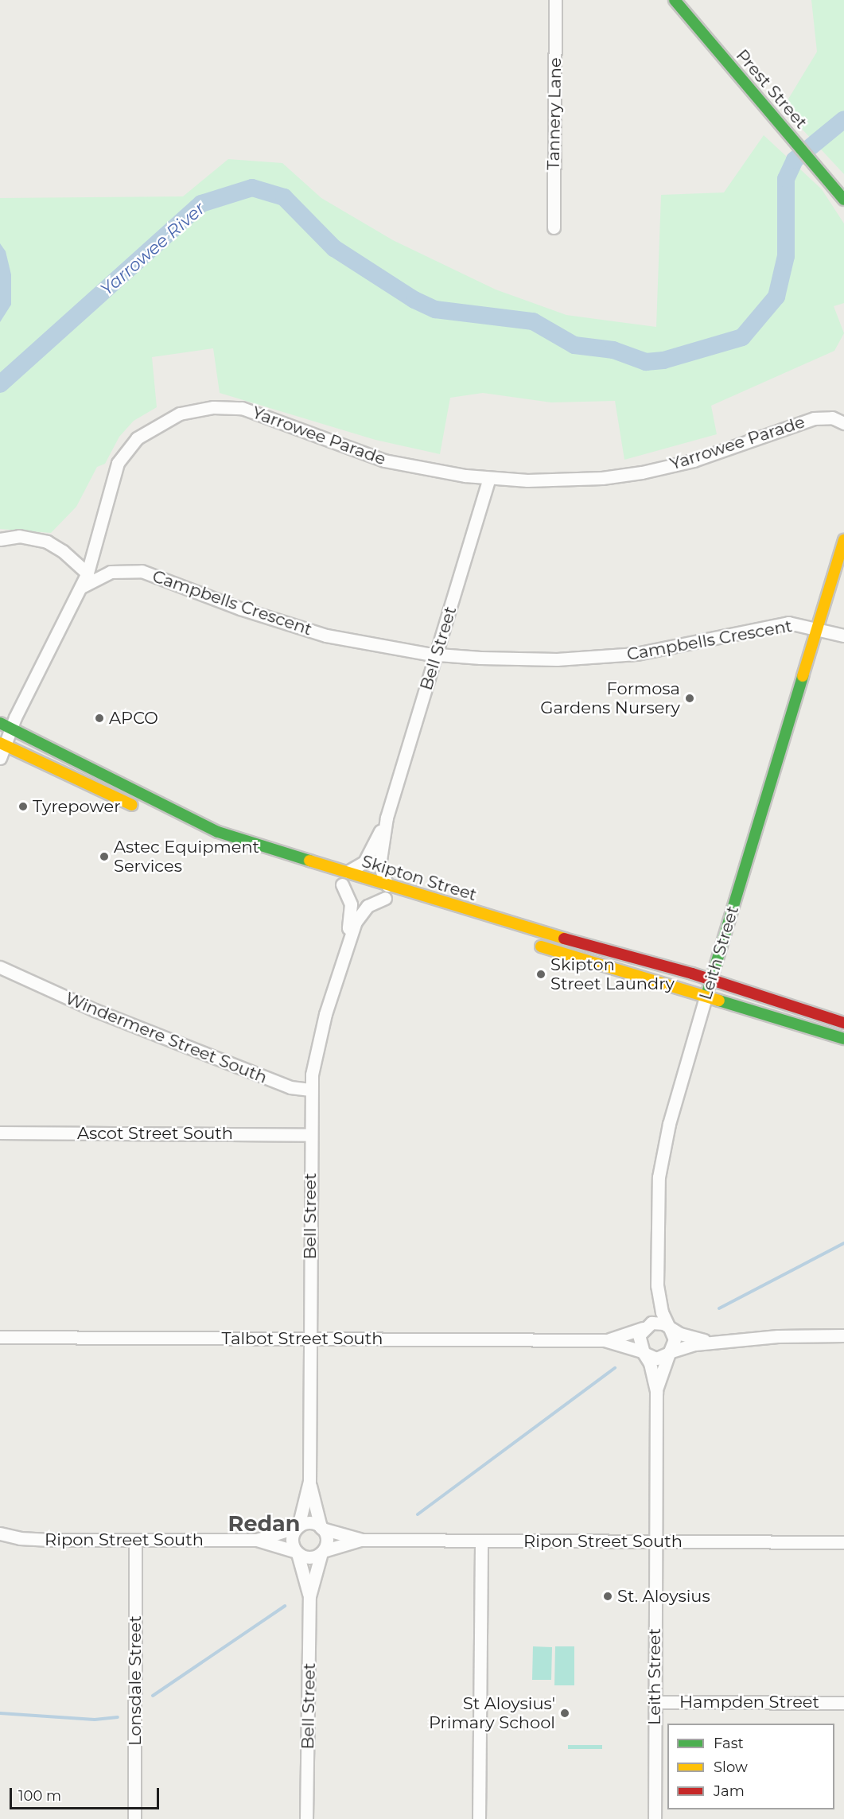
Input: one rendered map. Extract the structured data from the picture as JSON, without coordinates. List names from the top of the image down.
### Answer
{
  "streets": {
    "main road": ["Prest Street", "Skipton Street", "Leith Street"],
    "street": [
      "Tannery Lane",
      "Yarrowee Parade",
      "Campbells Crescent",
      "Bell Street",
      "Windermere Street South",
      "Ascot Street South",
      "Talbot Street South",
      "Ripon Street South",
      "Lonsdale Street",
      "Hampden Street"
    ]
  },
  "crossings": [
    ["Yarrowee Parade", "Campbells Crescent"],
    ["Yarrowee Parade", "Bell Street"],
    ["Yarrowee Parade", "Skipton Street"],
    ["Campbells Crescent", "Bell Street"],
    ["Campbells Crescent", "Leith Street"],
    ["Bell Street", "Skipton Street"],
    ["Bell Street", "Windermere Street South"],
    ["Bell Street", "Ascot Street South"],
    ["Bell Street", "Talbot Street South"],
    ["Bell Street", "Ripon Street South"],
    ["Skipton Street", "Leith Street"],
    ["Leith Street", "Talbot Street South"],
    ["Leith Street", "Ripon Street South"],
    ["Leith Street", "Hampden Street"],
    ["Ripon Street South", "Lonsdale Street"]
  ],
  "districts": ["Redan"],
  "water": ["Yarrowee River"],
  "places": [
    "Formosa Gardens Nursery",
    "APCO",
    "Tyrepower",
    "Astec Equipment Services",
    "Skipton Street Laundry",
    "St. Aloysius",
    "St Aloysius' Primary School"
  ],
  "legend": ["Fast", "Slow", "Jam"],
  "scale_bar": "100 m"
}
